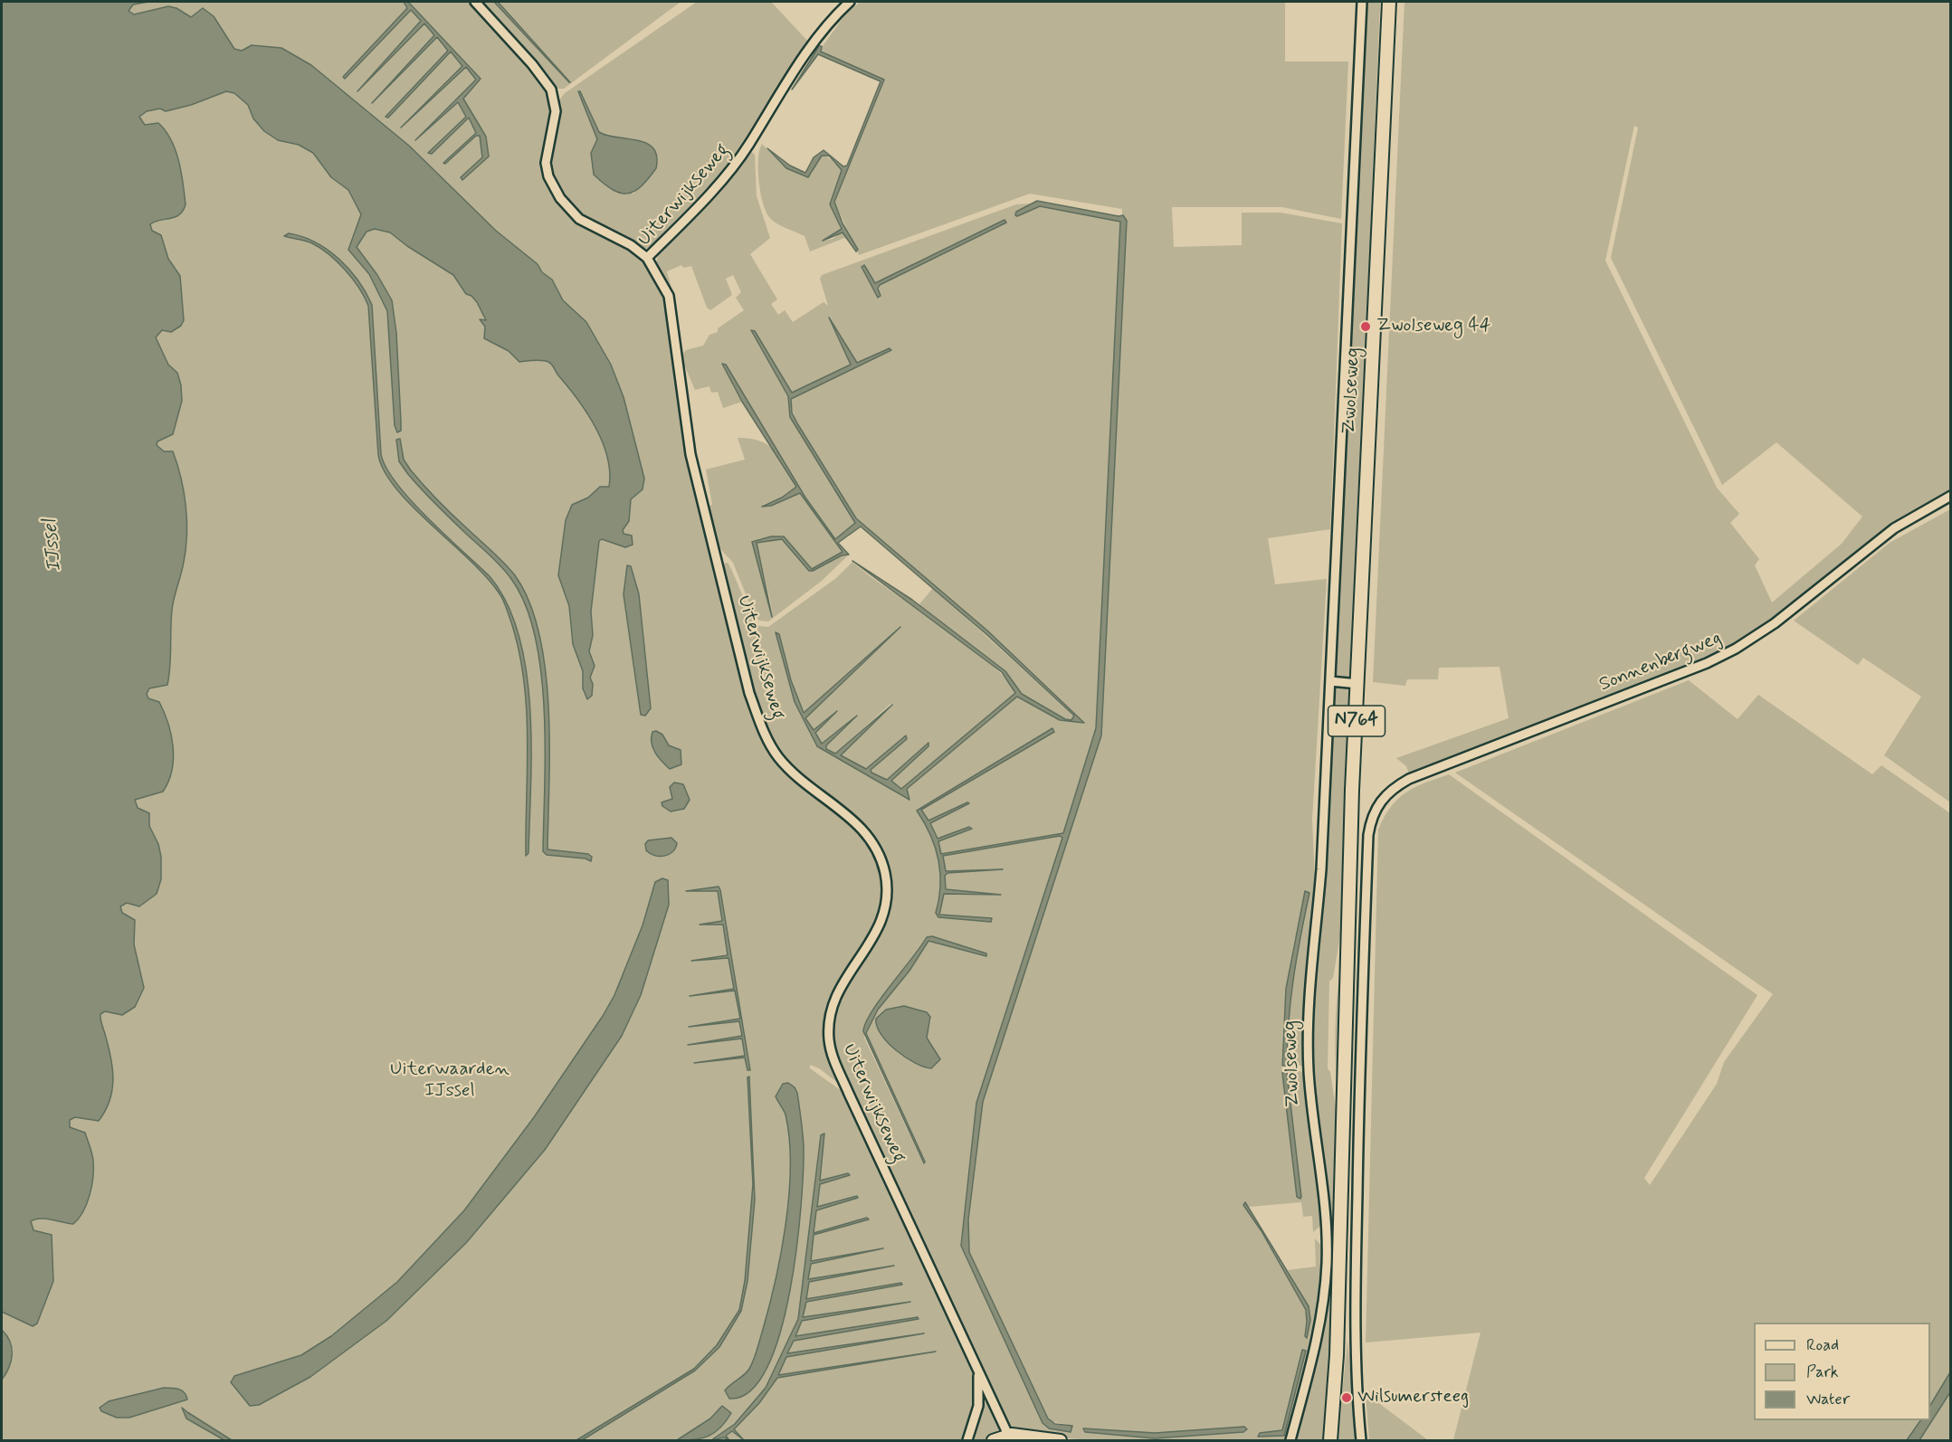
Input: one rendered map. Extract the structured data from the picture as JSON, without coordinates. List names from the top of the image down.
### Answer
{
  "streets": {
    "main road": ["Zwolseweg", "N764"],
    "street": ["Uiterwijkseweg", "Sonnenbergweg"]
  },
  "water": ["IJssel"],
  "parks": ["Uiterwaarden IJssel"],
  "places": ["Zwolseweg 44", "Wilsumersteeg"],
  "legend": ["Road", "Park", "Water"]
}
